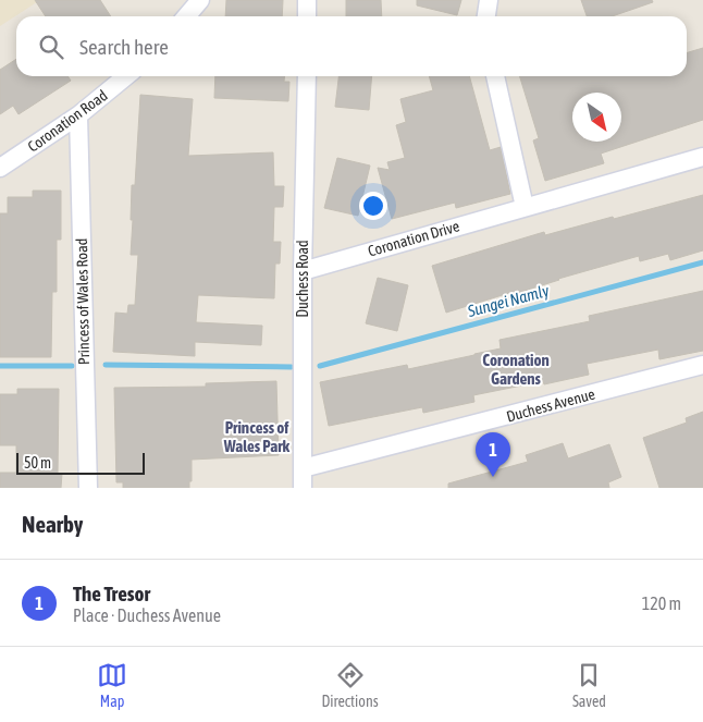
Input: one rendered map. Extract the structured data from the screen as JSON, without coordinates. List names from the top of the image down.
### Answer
{
  "streets": {
    "street": [
      "Coronation Road",
      "Coronation Drive",
      "Duchess Road",
      "Princess of Wales Road",
      "Duchess Avenue"
    ]
  },
  "crossings": [
    ["Coronation Road", "Princess of Wales Road"],
    ["Coronation Drive", "Duchess Road"],
    ["Duchess Road", "Duchess Avenue"]
  ],
  "districts": ["Coronation Gardens", "Princess of Wales Park"],
  "water": ["Sungei Namly"],
  "scale_bar": "50 m",
  "north": "bottom right",
  "page": {
    "search": "Search here",
    "pins": "1",
    "scale": "50 m",
    "heading": "Nearby",
    "list": [
      {
        "mark": "1",
        "name": "The Tresor",
        "note": "Place · Duchess Avenue",
        "value": "120 m"
      }
    ],
    "nav": ["Map", "Directions", "Saved"]
  }
}
